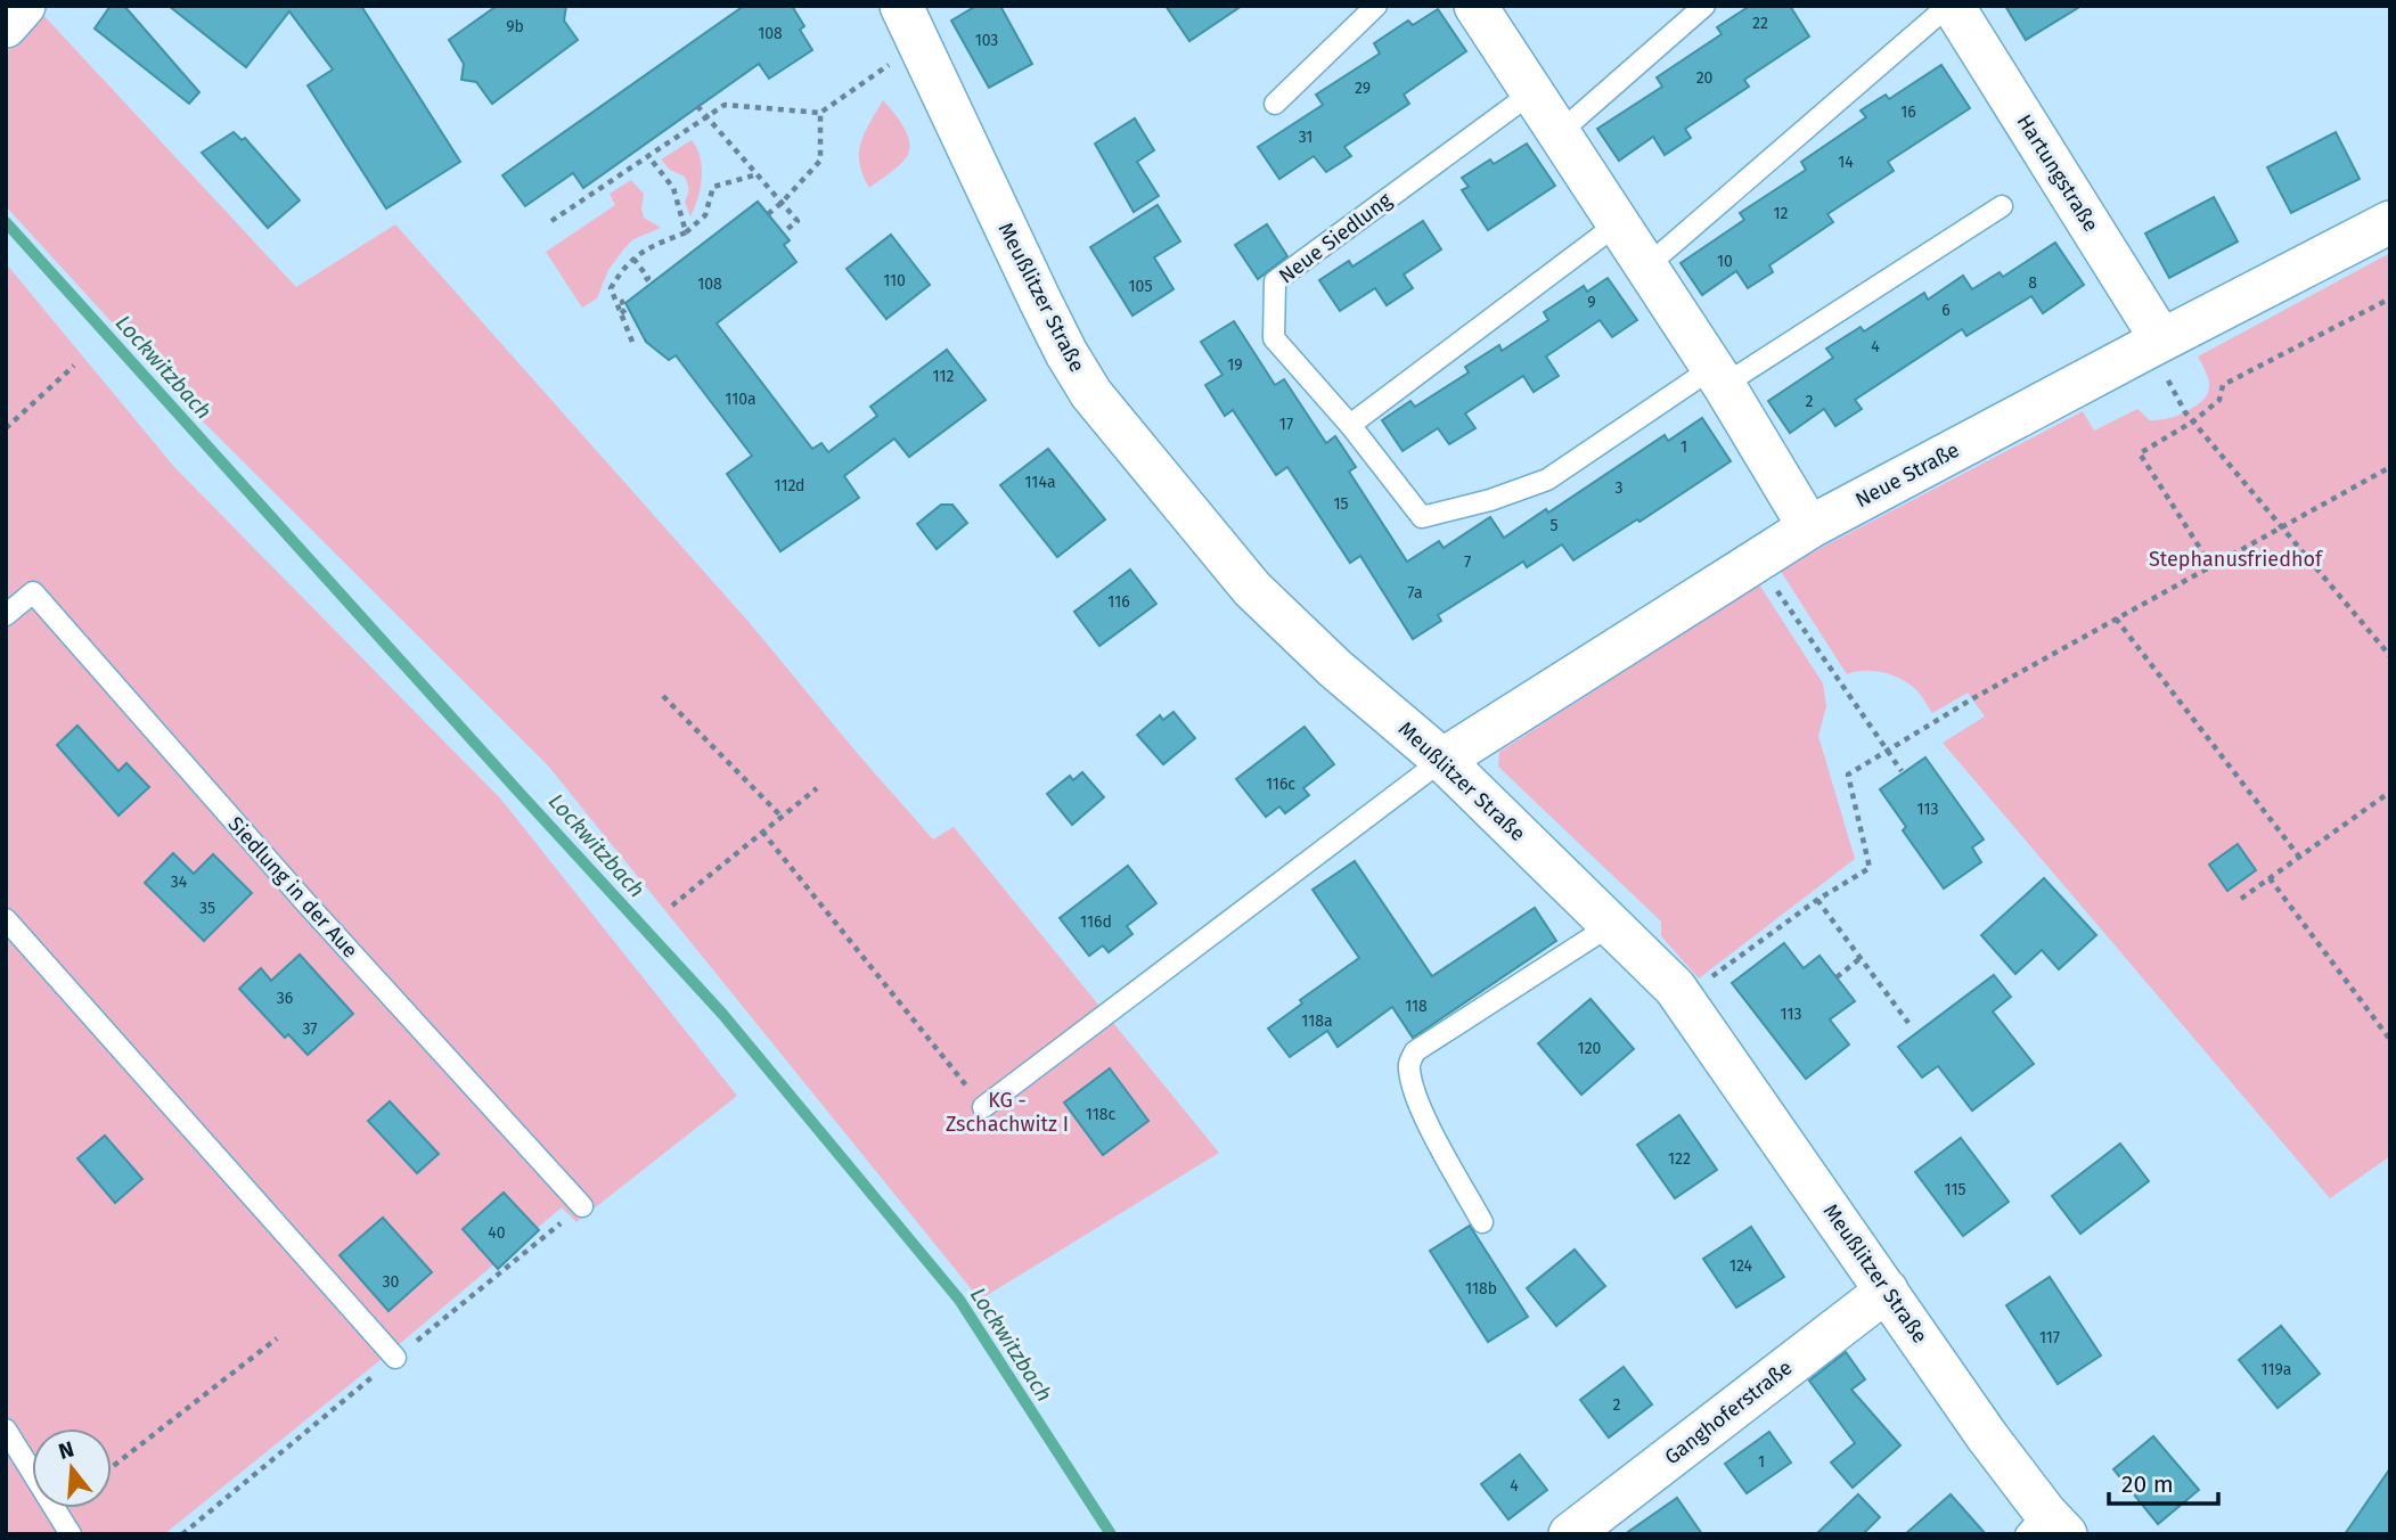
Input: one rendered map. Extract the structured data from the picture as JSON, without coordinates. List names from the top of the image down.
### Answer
{
  "streets": {
    "street": [
      "Hartungstraße",
      "Meußlitzer Straße",
      "Neue Straße",
      "Ganghoferstraße"
    ],
    "lane": ["Neue Siedlung", "Siedlung in der Aue"]
  },
  "crossings": [
    ["Hartungstraße", "Neue Straße"],
    ["Meußlitzer Straße", "Neue Straße"],
    ["Meußlitzer Straße", "Ganghoferstraße"]
  ],
  "water": ["Lockwitzbach"],
  "parks": ["Stephanusfriedhof", "KG - Zschachwitz I"],
  "house_numbers": [
    "22",
    "9b",
    "108",
    "103",
    "20",
    "29",
    "16",
    "31",
    "14",
    "12",
    "10",
    "110",
    "8",
    "108",
    "105",
    "9",
    "6",
    "4",
    "19",
    "112",
    "110a",
    "2",
    "17",
    "1",
    "114a",
    "112d",
    "3",
    "15",
    "5",
    "7",
    "7a",
    "116",
    "116c",
    "113",
    "34",
    "35",
    "116d",
    "36",
    "118",
    "113",
    "118a",
    "37",
    "120",
    "118c",
    "122",
    "115",
    "40",
    "124",
    "30",
    "118b",
    "117",
    "119a",
    "2",
    "1",
    "4"
  ],
  "scale_bar": "20 m",
  "north": "top"
}
